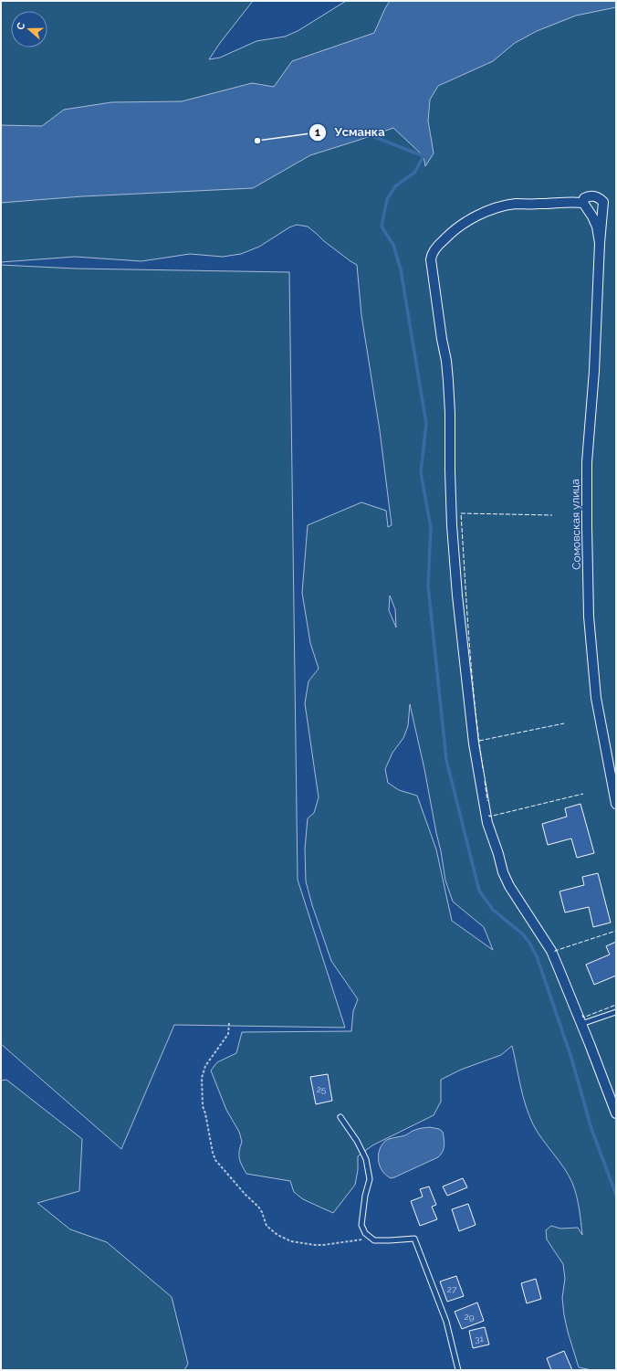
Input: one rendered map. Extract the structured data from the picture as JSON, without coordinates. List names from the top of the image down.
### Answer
{
  "streets": {
    "street": ["Сомовская улица"]
  },
  "places": ["Усманка"],
  "house_numbers": [
    "25",
    "27",
    "29",
    "31"
  ],
  "north": "left"
}
